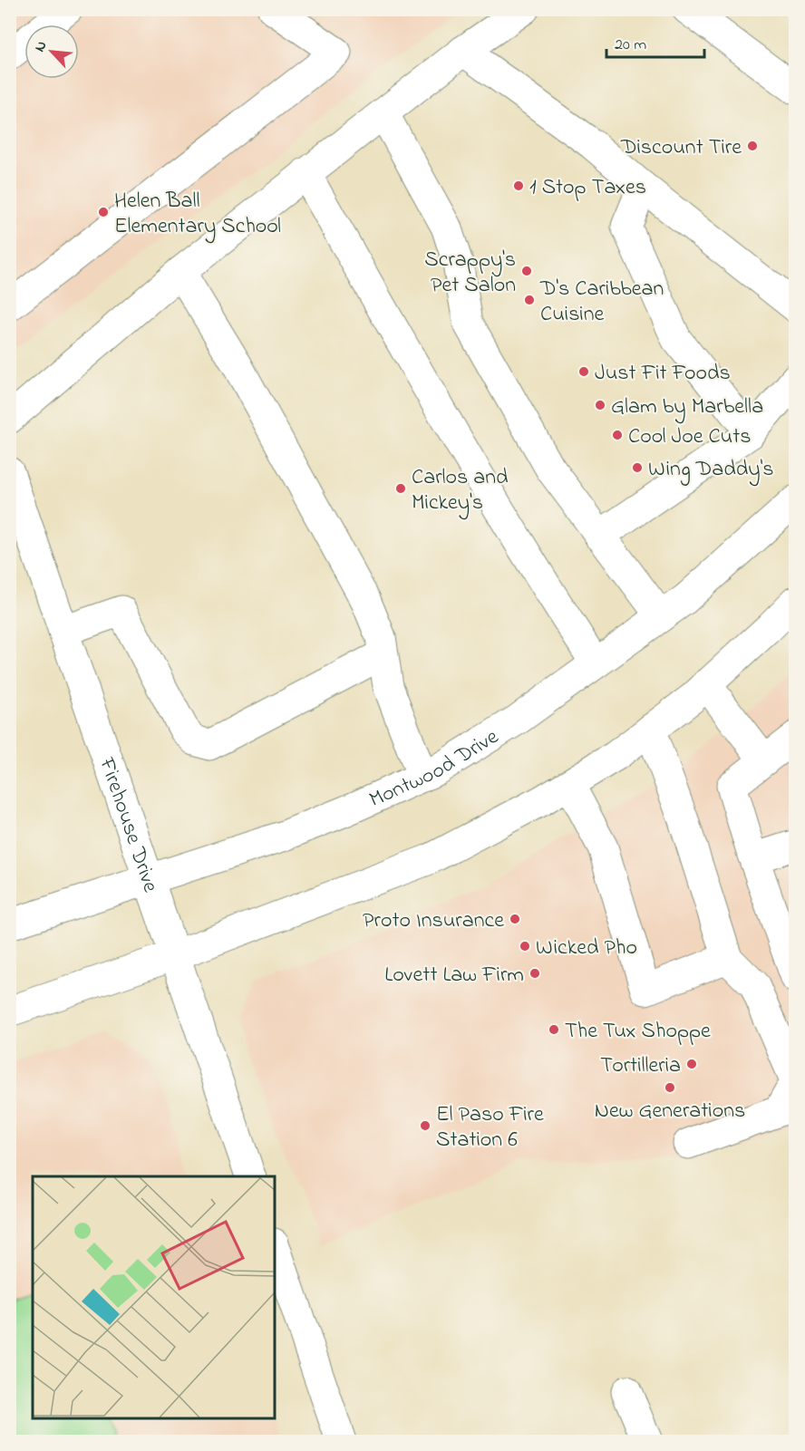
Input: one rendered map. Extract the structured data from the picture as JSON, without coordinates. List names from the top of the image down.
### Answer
{
  "streets": {
    "main road": ["Montwood Drive", "Firehouse Drive"]
  },
  "crossings": [
    ["Montwood Drive", "Firehouse Drive"]
  ],
  "places": [
    "Discount Tire",
    "1 Stop Taxes",
    "Helen Ball Elementary School",
    "Scrappy's Pet Salon",
    "D's Caribbean Cuisine",
    "Just Fit Foods",
    "Glam by Marbella",
    "Cool Joe Cuts",
    "Wing Daddy's",
    "Carlos and Mickey's",
    "Proto Insurance",
    "Wicked Pho",
    "Lovett Law Firm",
    "The Tux Shoppe",
    "Tortilleria",
    "New Generations",
    "El Paso Fire Station 6"
  ],
  "scale_bar": "20 m",
  "north": "top left"
}
